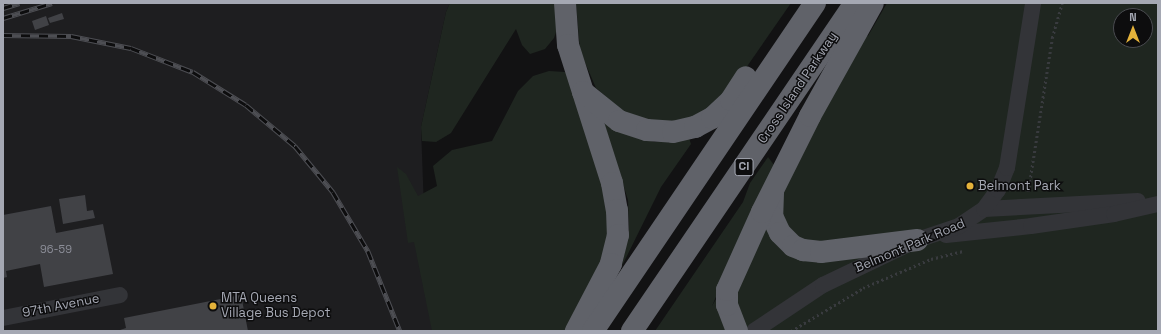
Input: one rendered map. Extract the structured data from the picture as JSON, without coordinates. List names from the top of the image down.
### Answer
{
  "streets": {
    "highway": ["Cross Island Parkway", "CI"],
    "street": ["Belmont Park Road", "97th Avenue"]
  },
  "places": ["Belmont Park", "MTA Queens Village Bus Depot"],
  "house_numbers": ["96-59"],
  "north": "top"
}
